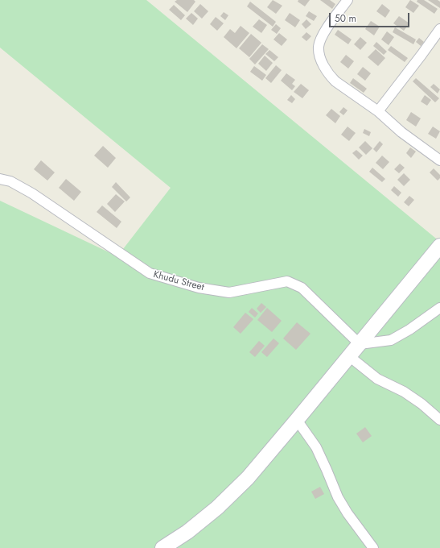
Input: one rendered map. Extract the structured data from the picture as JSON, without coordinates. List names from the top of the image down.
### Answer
{
  "streets": {
    "street": ["Khudu Street"]
  },
  "scale_bar": "50 m"
}
